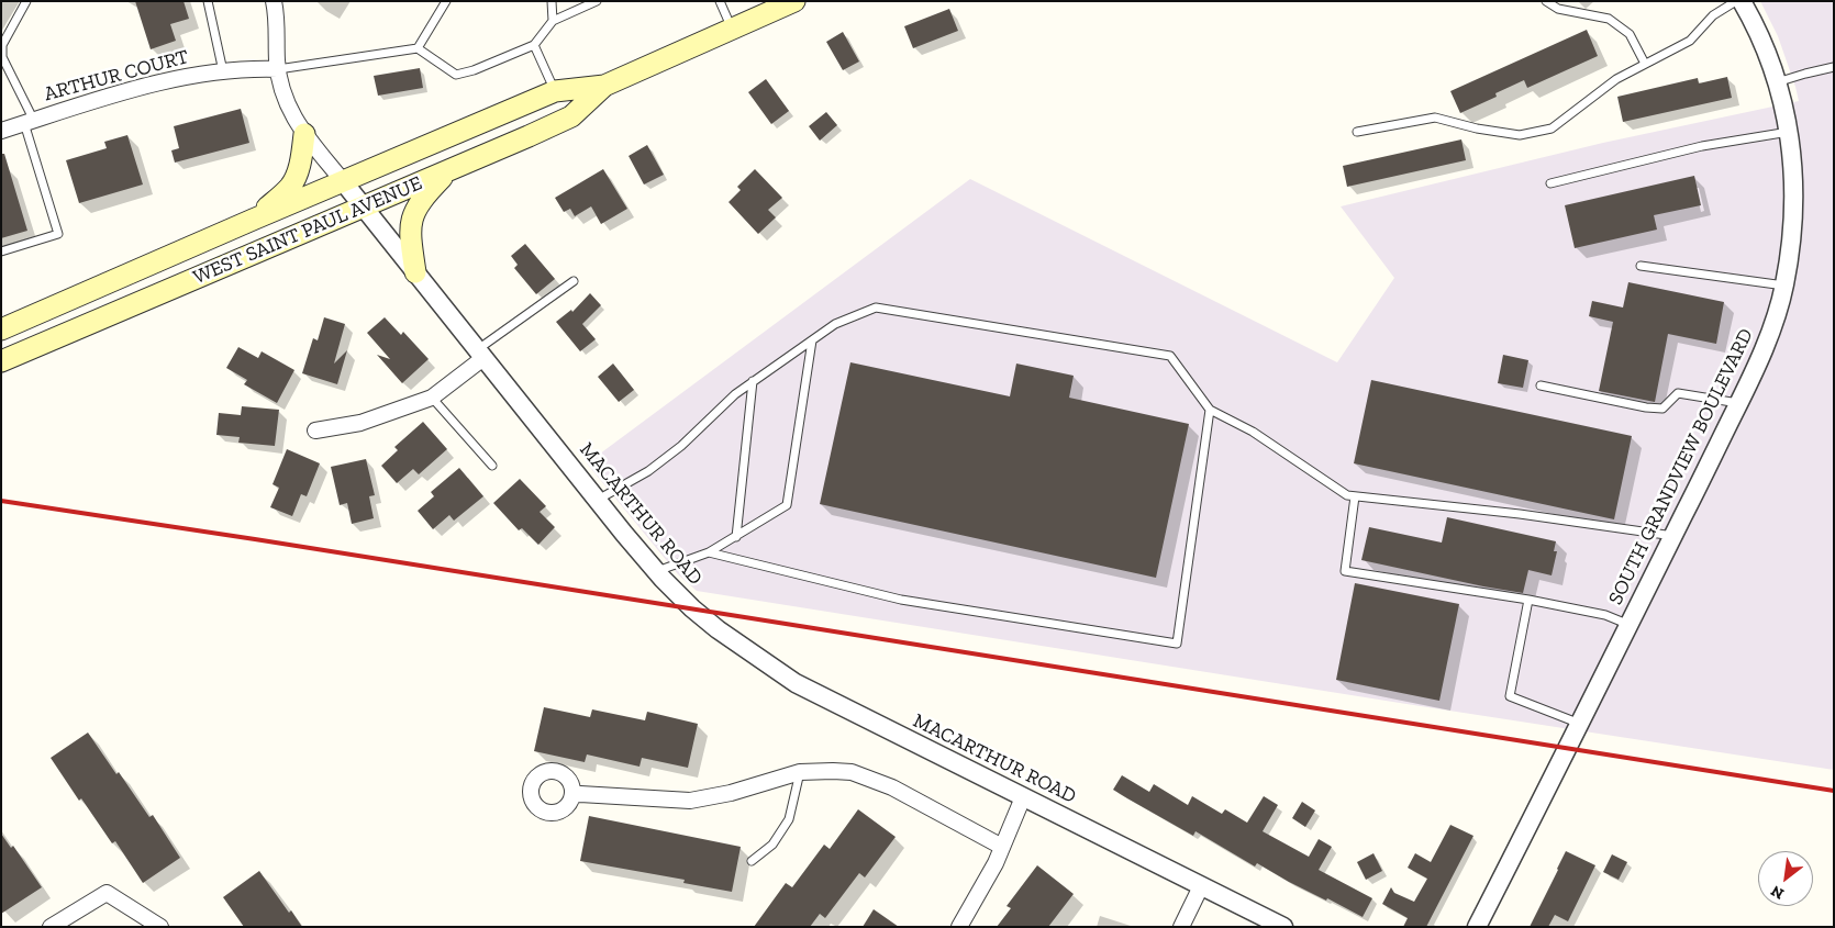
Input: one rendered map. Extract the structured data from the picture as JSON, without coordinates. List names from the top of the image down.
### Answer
{
  "streets": {
    "main road": ["WEST SAINT PAUL AVENUE"],
    "street": ["ARTHUR COURT", "SOUTH GRANDVIEW BOULEVARD", "MACARTHUR ROAD"]
  },
  "crossings": [
    ["ARTHUR COURT", "MACARTHUR ROAD"],
    ["WEST SAINT PAUL AVENUE", "MACARTHUR ROAD"]
  ],
  "north": "bottom left"
}
